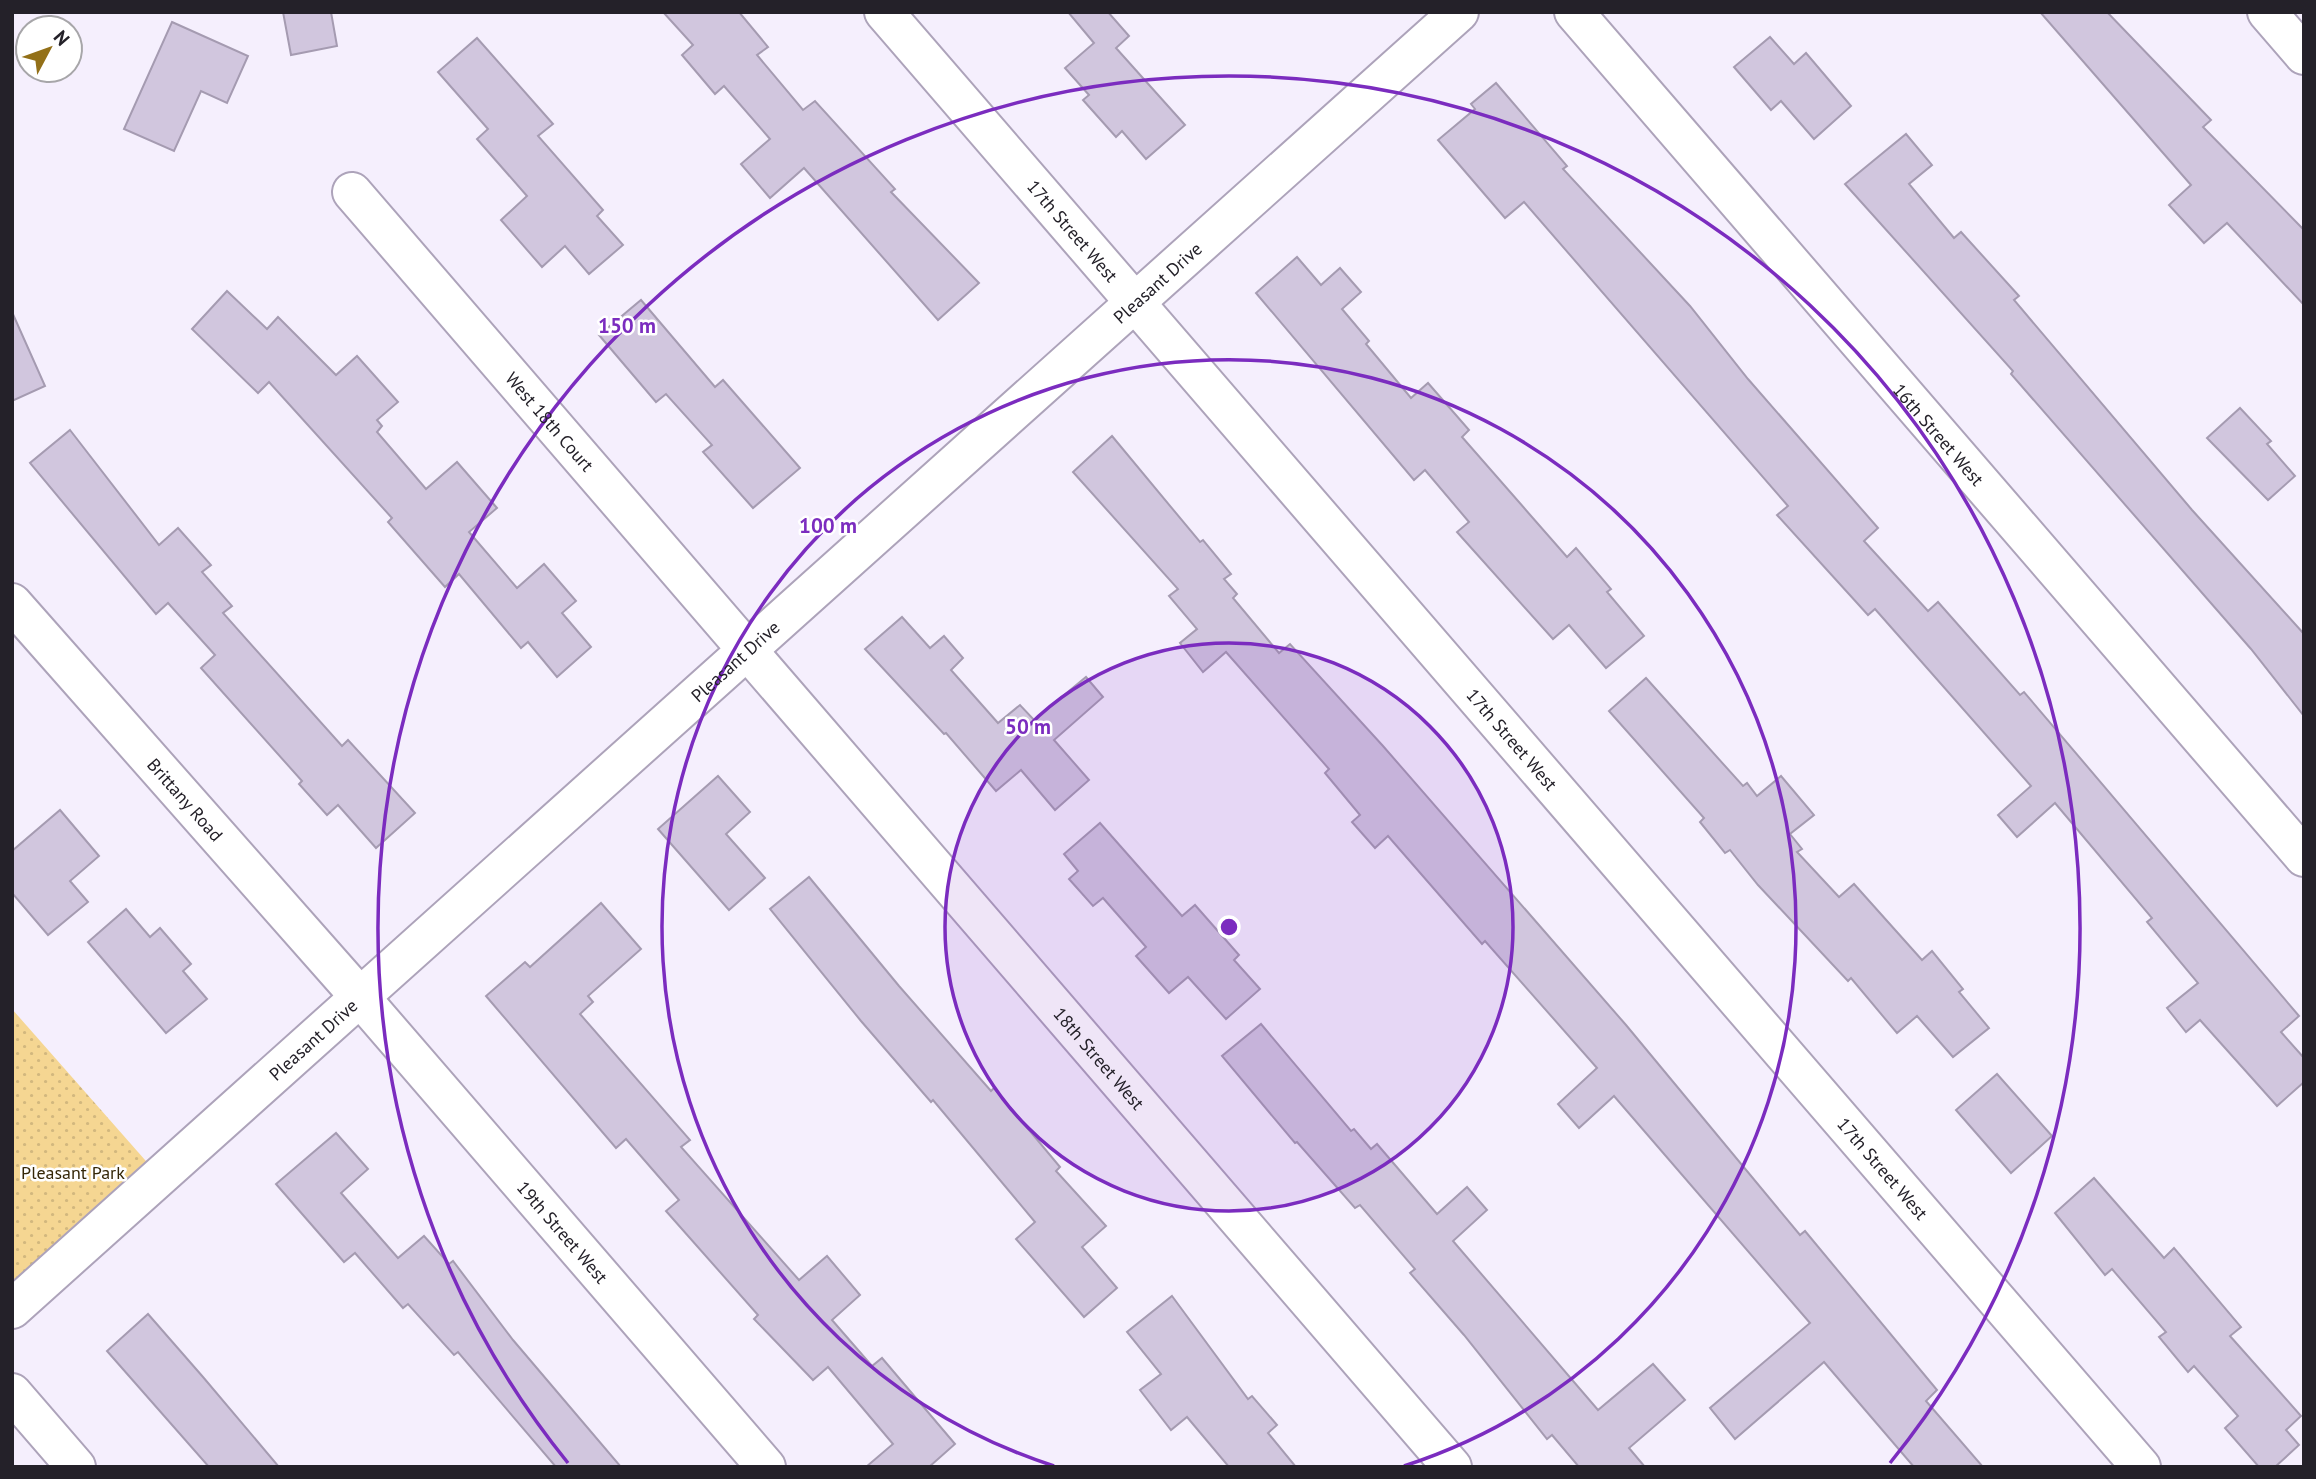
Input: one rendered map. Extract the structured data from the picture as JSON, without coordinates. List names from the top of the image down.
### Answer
{
  "streets": {
    "street": [
      "17th Street West",
      "Pleasant Drive",
      "West 18th Court",
      "16th Street West",
      "Brittany Road",
      "18th Street West",
      "19th Street West"
    ]
  },
  "crossings": [
    ["17th Street West", "Pleasant Drive"],
    ["Pleasant Drive", "West 18th Court"],
    ["Pleasant Drive", "Brittany Road"],
    ["Pleasant Drive", "18th Street West"],
    ["Pleasant Drive", "19th Street West"],
    ["West 18th Court", "18th Street West"],
    ["Brittany Road", "19th Street West"]
  ],
  "parks": ["Pleasant Park"],
  "north": "top right",
  "rings": ["150 m", "100 m", "50 m"]
}
